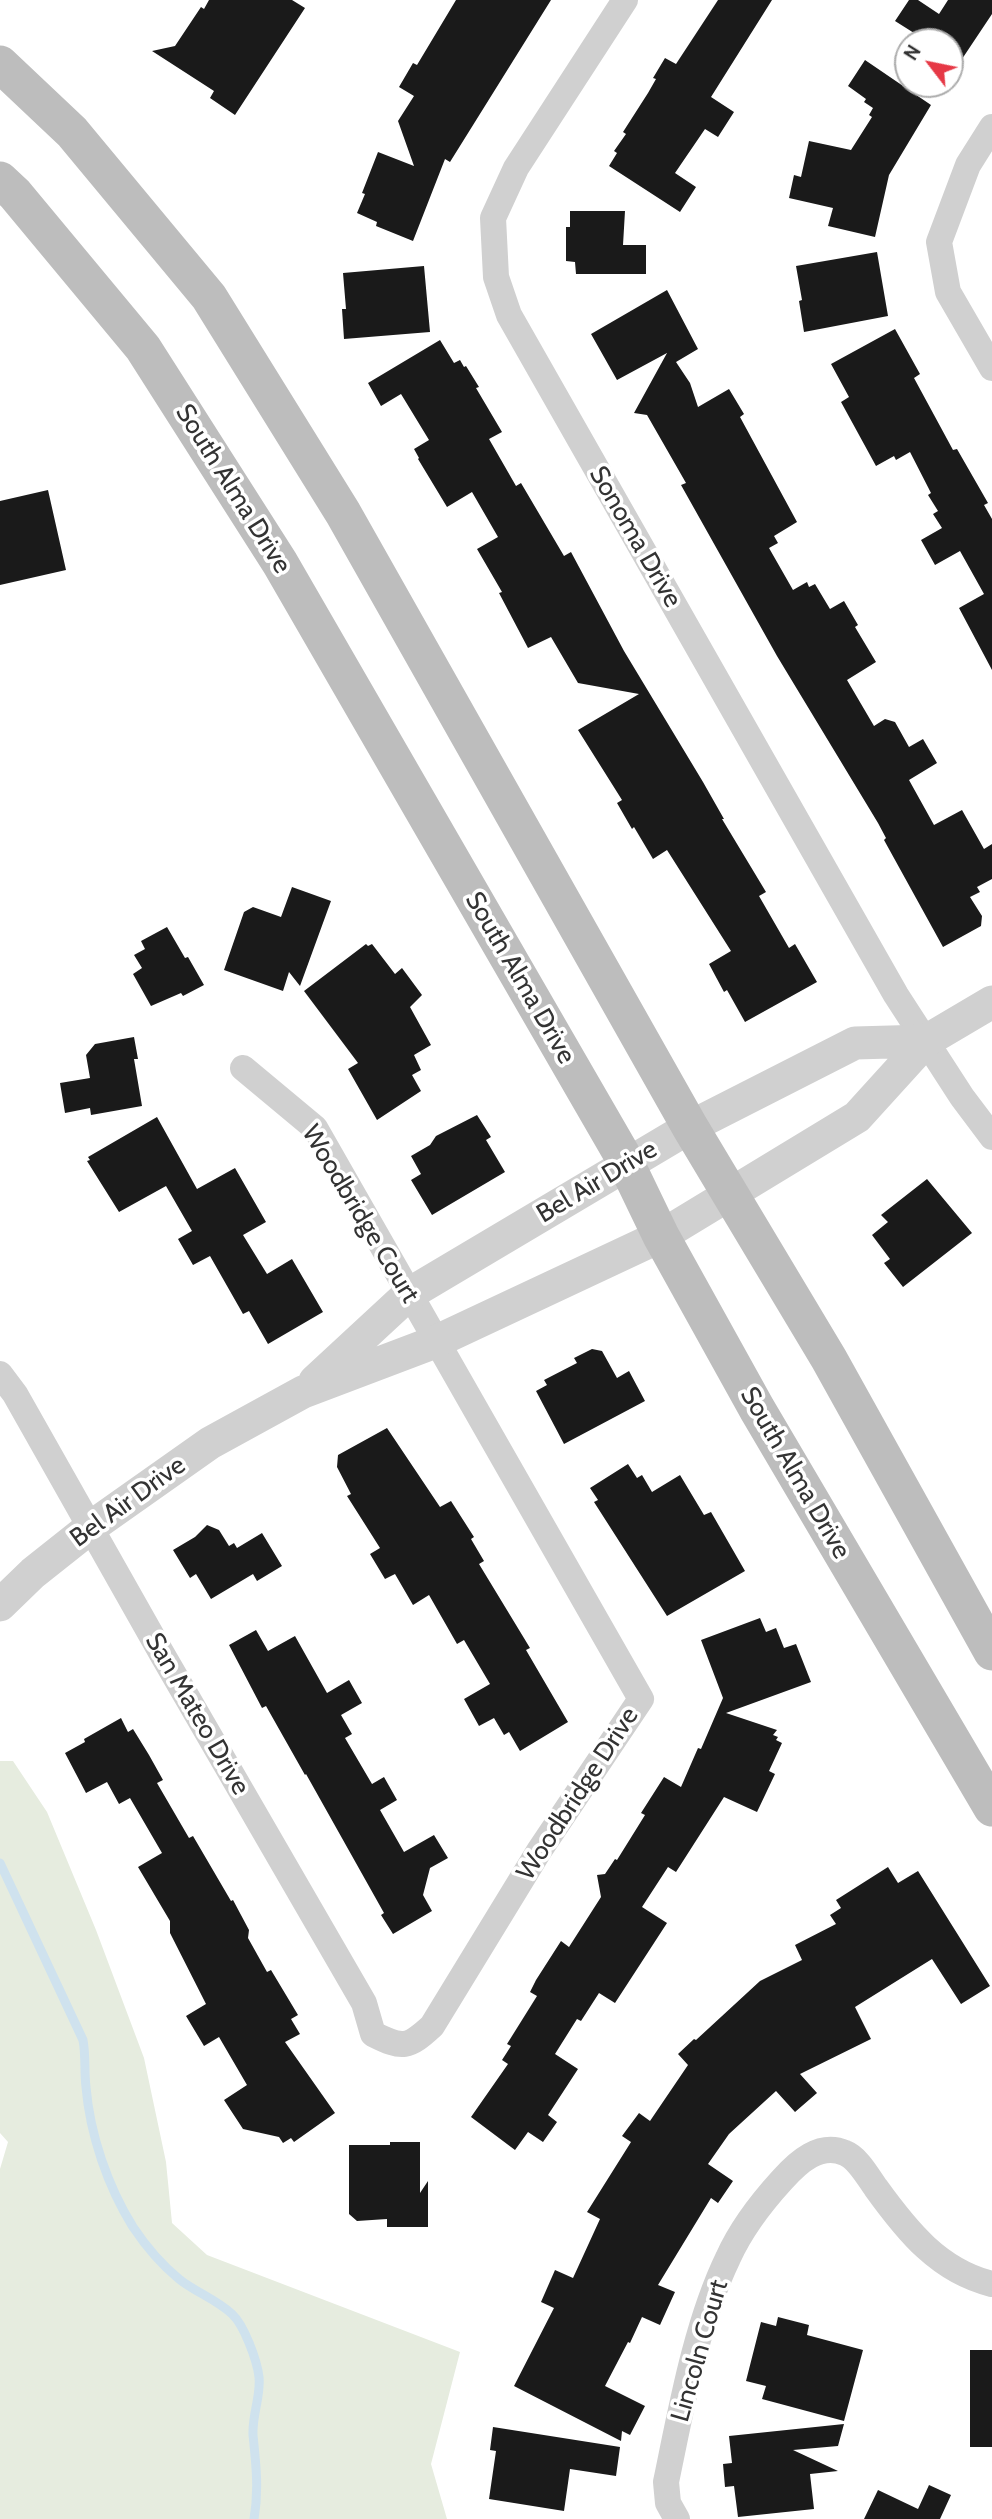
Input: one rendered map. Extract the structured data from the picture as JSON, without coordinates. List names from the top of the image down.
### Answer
{
  "streets": {
    "main road": ["South Alma Drive"],
    "street": [
      "Sonoma Drive",
      "Bel Air Drive",
      "Woodbridge Court",
      "San Mateo Drive",
      "Woodbridge Drive",
      "Lincoln Court"
    ]
  },
  "crossings": [
    ["South Alma Drive", "Bel Air Drive"],
    ["Sonoma Drive", "Bel Air Drive"],
    ["Bel Air Drive", "Woodbridge Court"],
    ["Bel Air Drive", "San Mateo Drive"],
    ["Bel Air Drive", "Woodbridge Drive"],
    ["Woodbridge Court", "Woodbridge Drive"],
    ["San Mateo Drive", "Woodbridge Drive"]
  ],
  "north": "top left"
}
